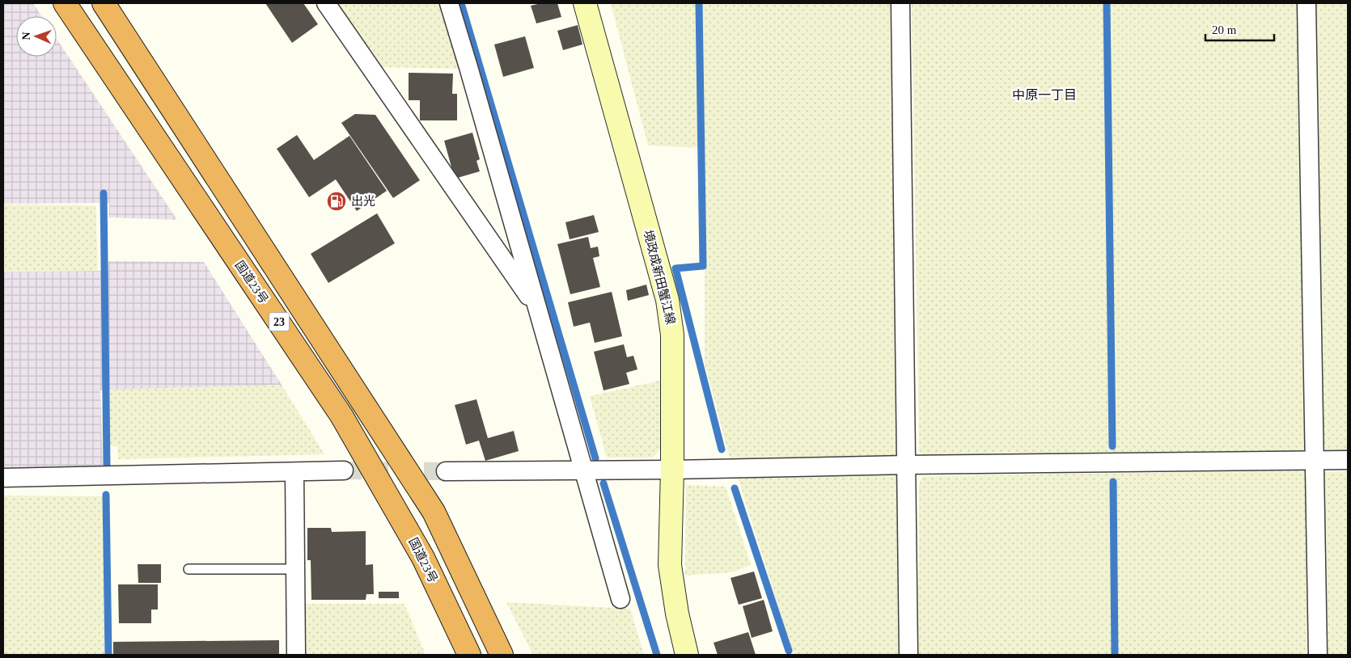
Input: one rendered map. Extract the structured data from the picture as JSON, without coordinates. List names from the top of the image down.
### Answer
{
  "streets": {
    "highway": ["国道23号", "23"],
    "main road": ["境政成新田蟹江線"]
  },
  "districts": ["中原一丁目"],
  "places": {
    "fuel station": ["出光"]
  },
  "scale_bar": "20 m",
  "north": "left"
}
